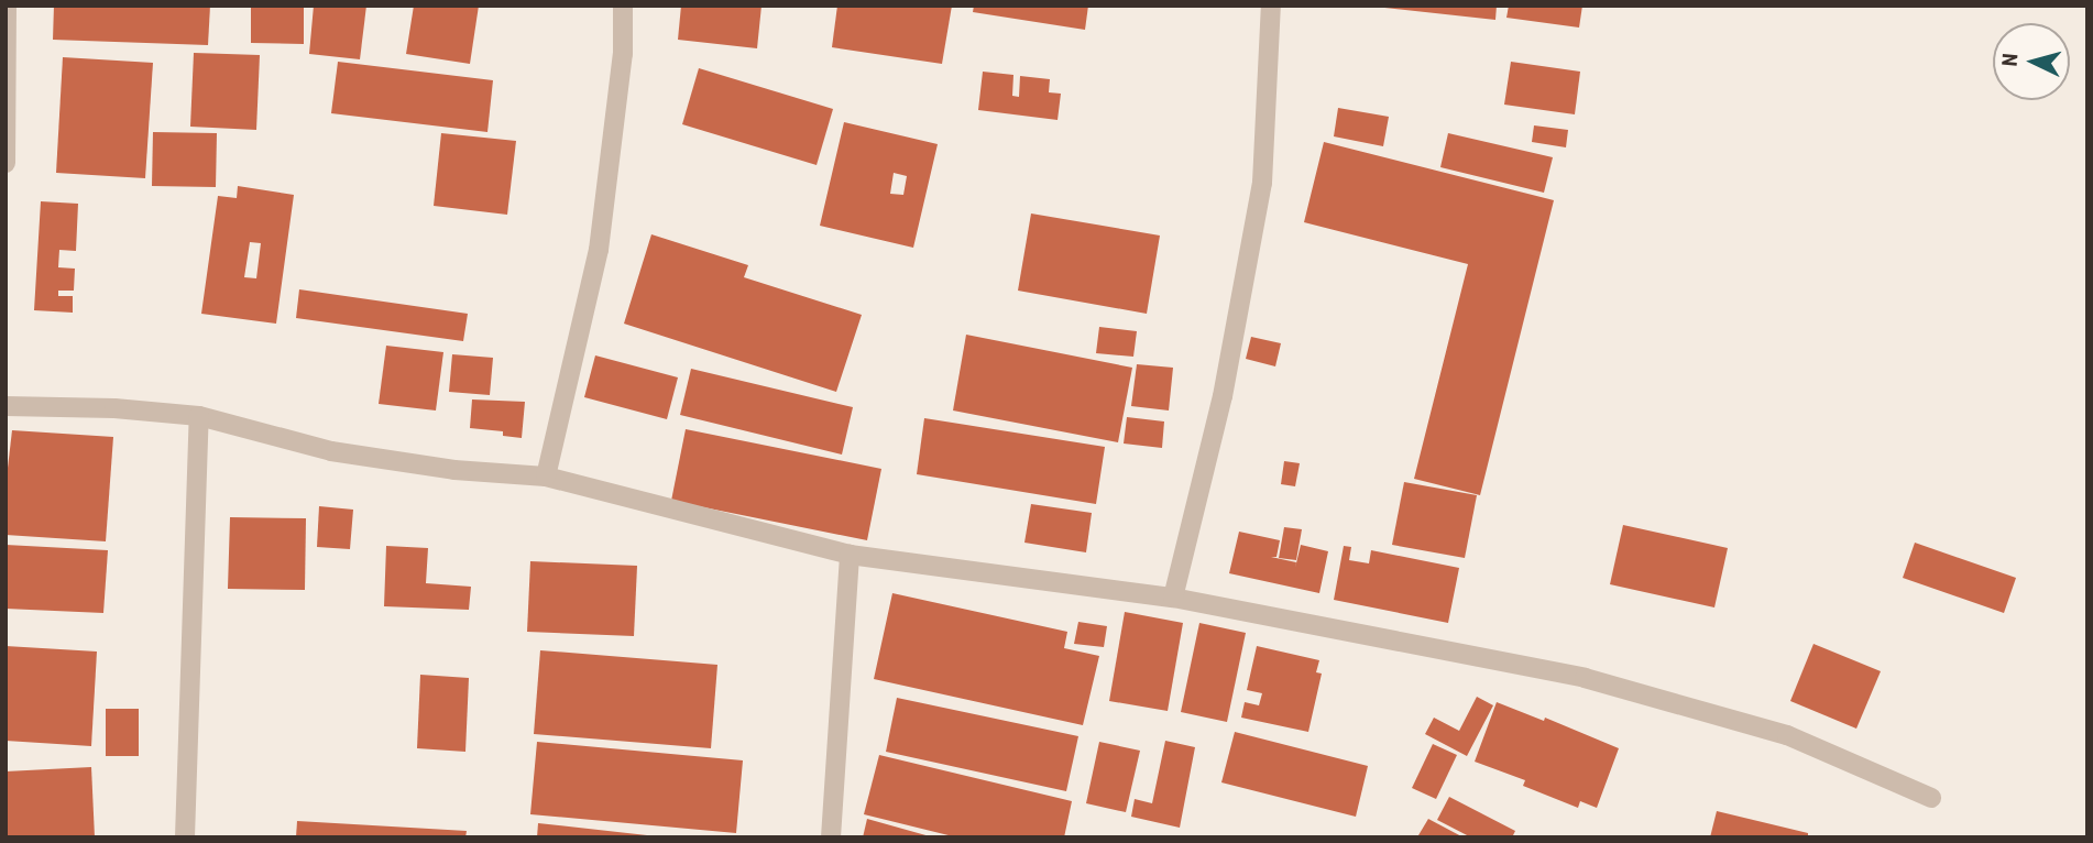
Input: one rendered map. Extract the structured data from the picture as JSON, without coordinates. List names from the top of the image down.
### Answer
{
  "north": "left"
}
